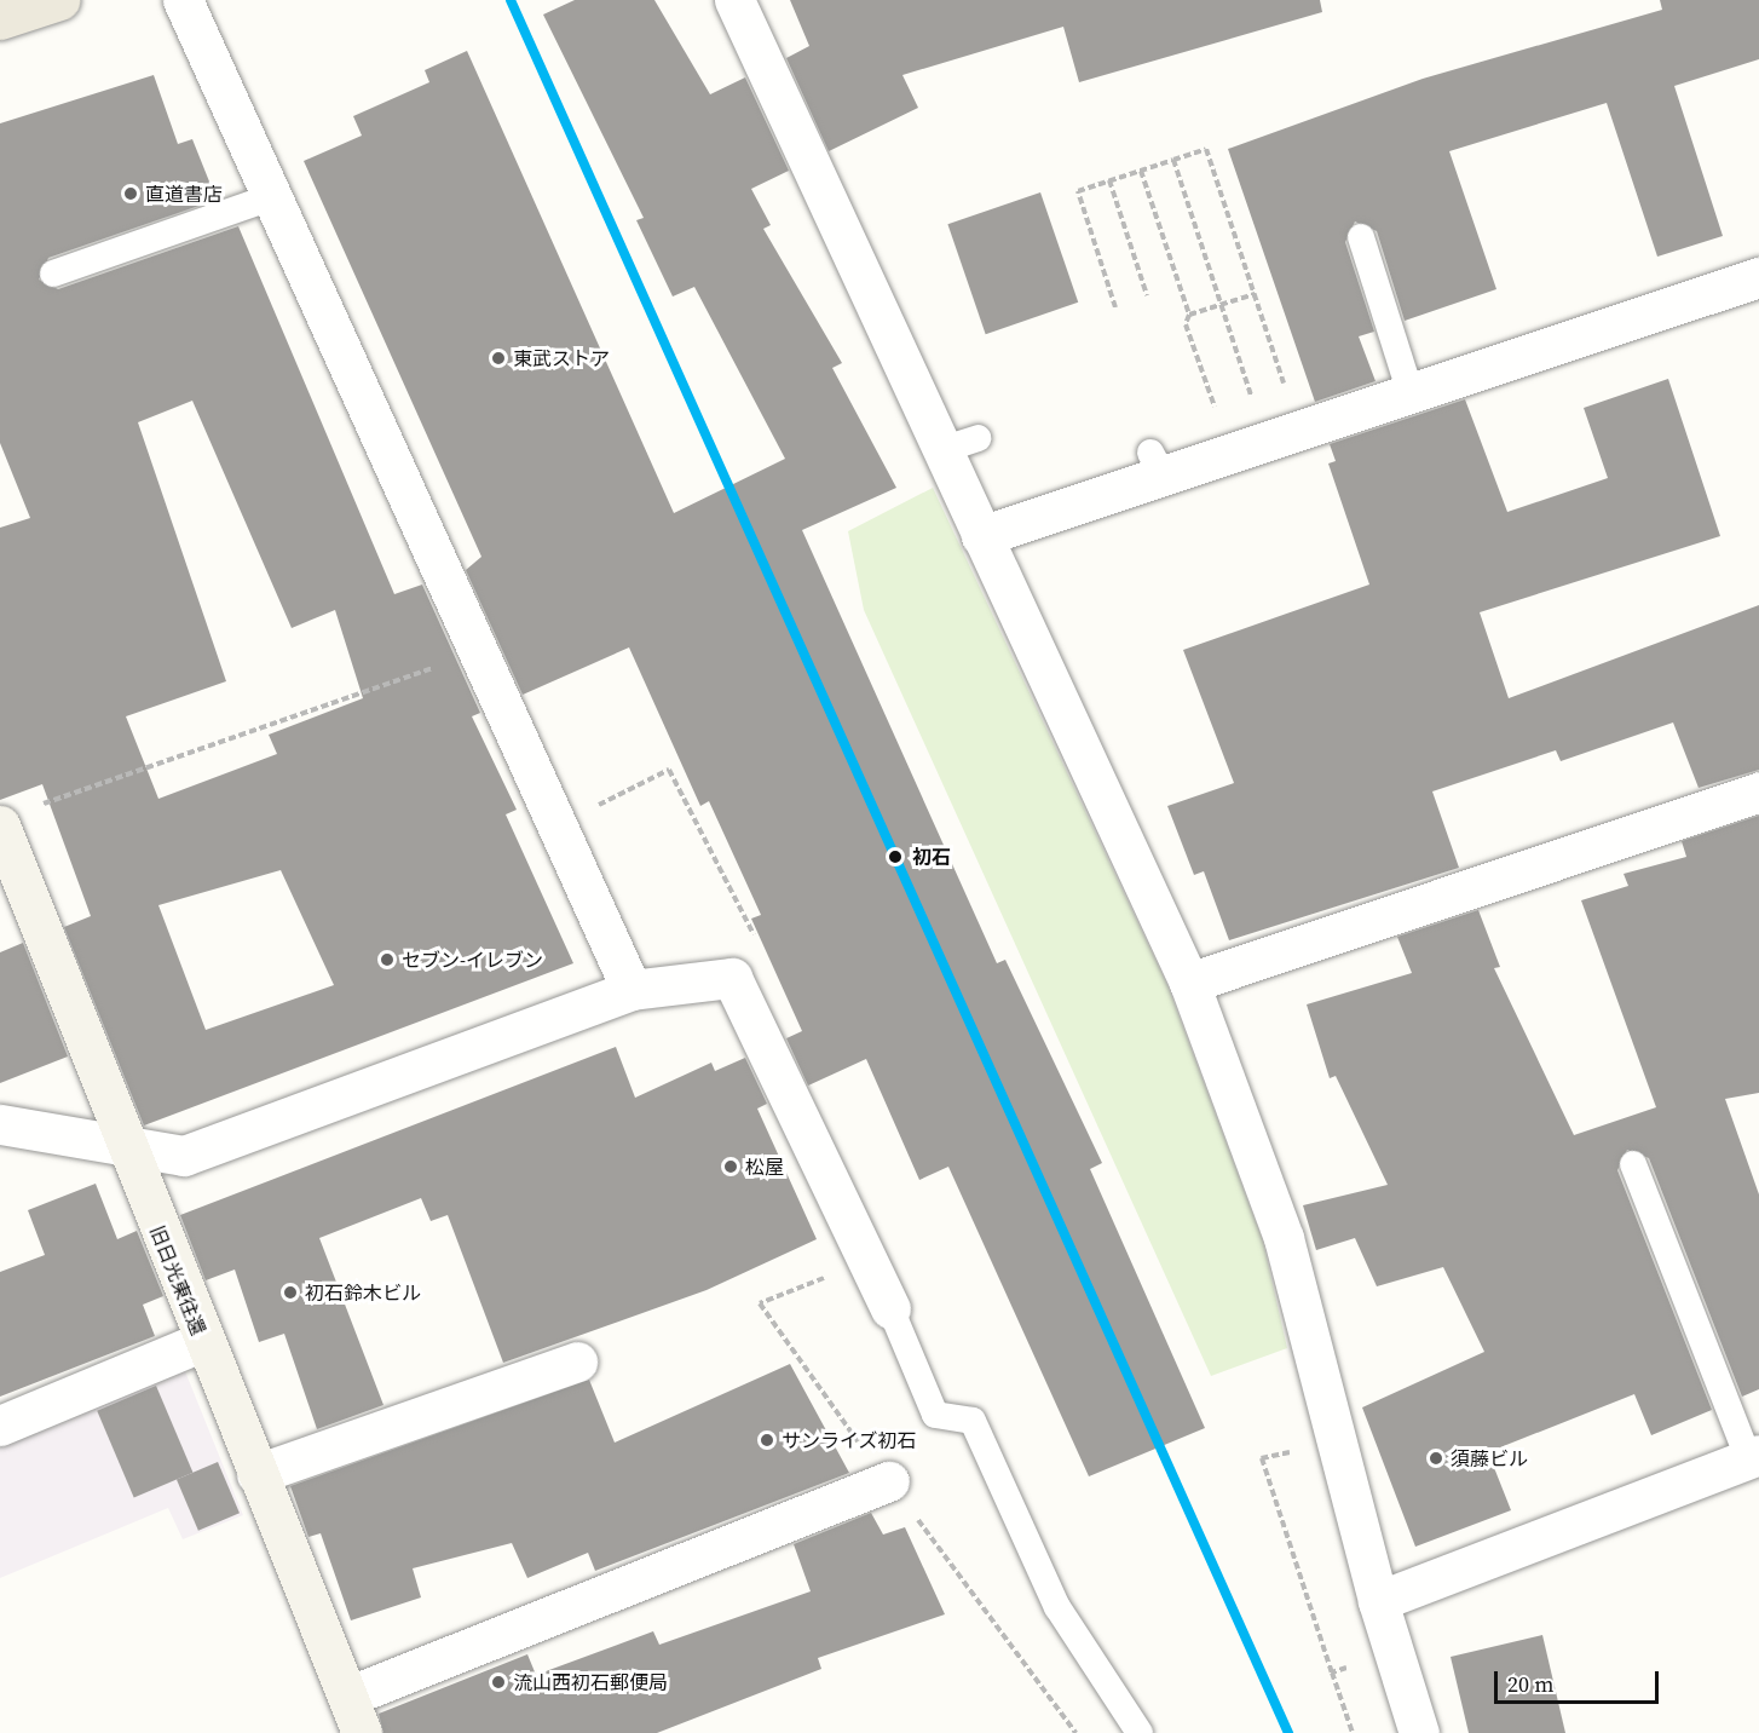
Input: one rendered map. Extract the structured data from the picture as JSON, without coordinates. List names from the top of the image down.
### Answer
{
  "streets": {
    "street": ["旧日光東往還"]
  },
  "places": [
    "直道書店",
    "東武ストア",
    "初石",
    "セブン-イレブン",
    "松屋",
    "初石鈴木ビル",
    "サンライズ初石",
    "須藤ビル",
    "流山西初石郵便局"
  ],
  "scale_bar": "20 m"
}
